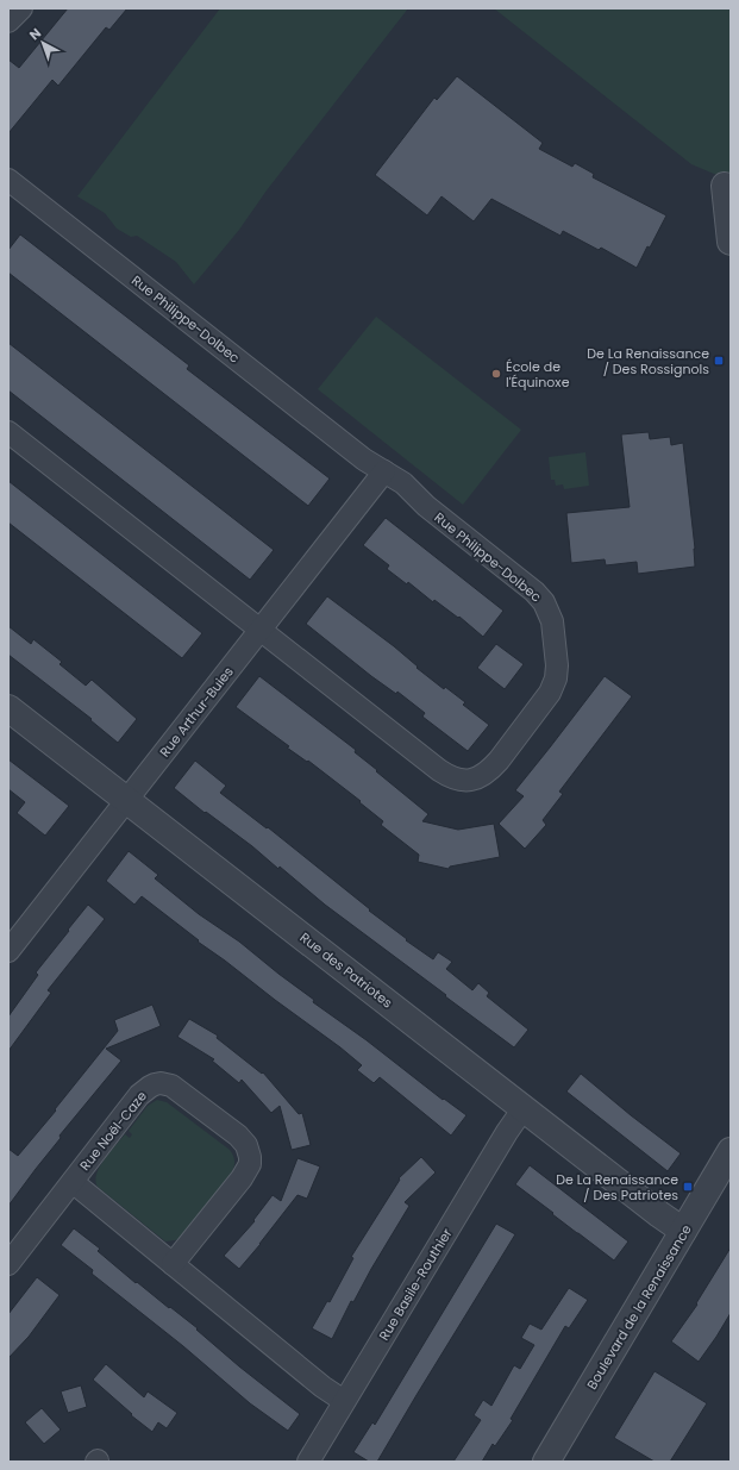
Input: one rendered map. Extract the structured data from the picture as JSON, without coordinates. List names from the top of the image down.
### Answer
{
  "streets": {
    "street": [
      "Rue Philippe-Dolbec",
      "Rue Arthur-Buies",
      "Rue des Patriotes",
      "Rue Noël-Caze",
      "Rue Basile-Routhier",
      "Boulevard de la Renaissance"
    ]
  },
  "crossings": [
    ["Rue Philippe-Dolbec", "Rue Arthur-Buies"],
    ["Rue Arthur-Buies", "Rue des Patriotes"],
    ["Rue des Patriotes", "Rue Basile-Routhier"],
    ["Rue des Patriotes", "Boulevard de la Renaissance"],
    ["Rue Noël-Caze", "Rue Basile-Routhier"]
  ],
  "places": {
    "transit": ["De La Renaissance / Des Rossignols", "De La Renaissance / Des Patriotes"],
    "other": ["École de l'Équinoxe"]
  },
  "north": "top left"
}
